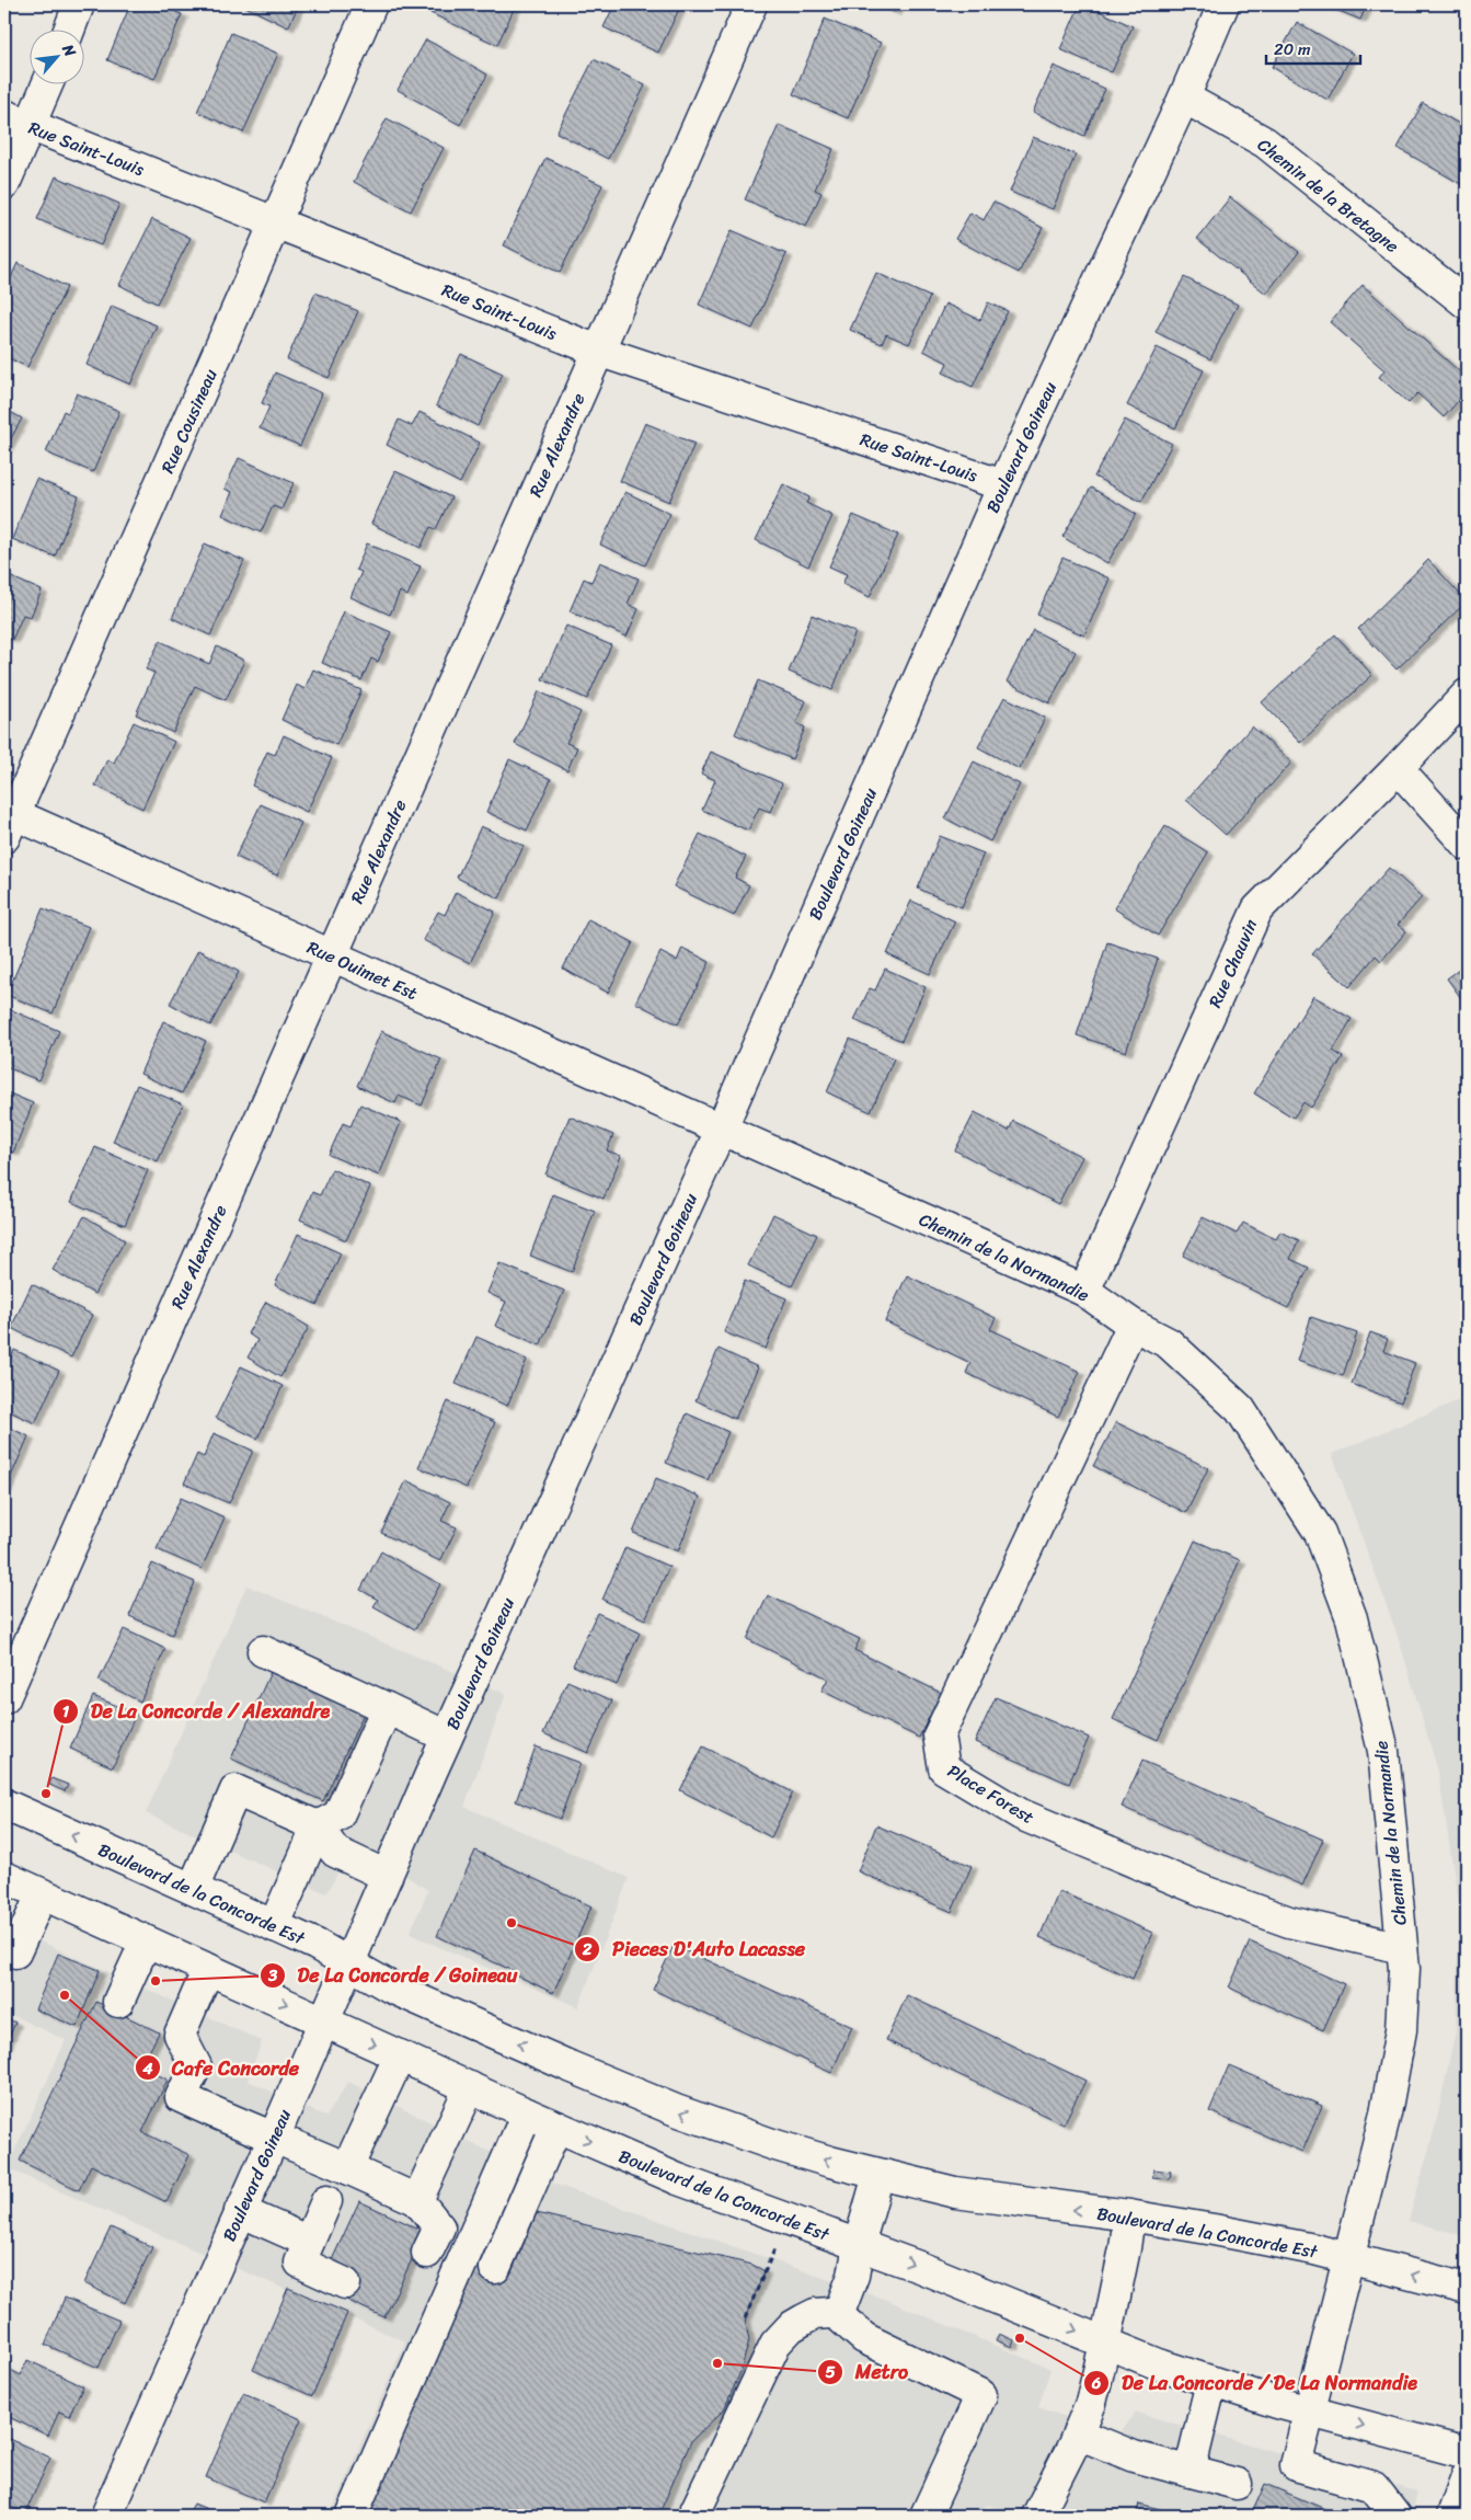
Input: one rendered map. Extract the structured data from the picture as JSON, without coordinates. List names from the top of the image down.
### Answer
{
  "streets": {
    "street": [
      "Rue Saint-Louis",
      "Chemin de la Bretagne",
      "Rue Cousineau",
      "Rue Alexandre",
      "Boulevard Goineau",
      "Rue Chauvin",
      "Rue Ouimet Est",
      "Chemin de la Normandie",
      "Place Forest",
      "Boulevard de la Concorde Est"
    ]
  },
  "crossings": [
    ["Rue Saint-Louis", "Rue Cousineau"],
    ["Rue Saint-Louis", "Rue Alexandre"],
    ["Rue Saint-Louis", "Boulevard Goineau"],
    ["Chemin de la Bretagne", "Boulevard Goineau"],
    ["Rue Cousineau", "Rue Ouimet Est"],
    ["Rue Alexandre", "Rue Ouimet Est"],
    ["Boulevard Goineau", "Rue Ouimet Est"],
    ["Boulevard Goineau", "Chemin de la Normandie"],
    ["Boulevard Goineau", "Boulevard de la Concorde Est"],
    ["Rue Chauvin", "Chemin de la Normandie"],
    ["Rue Ouimet Est", "Chemin de la Normandie"],
    ["Chemin de la Normandie", "Place Forest"],
    ["Chemin de la Normandie", "Boulevard de la Concorde Est"]
  ],
  "places": [
    "De La Concorde / Alexandre",
    "Pieces D'Auto Lacasse",
    "De La Concorde / Goineau",
    "Cafe Concorde",
    "De La Concorde / De La Normandie",
    "Metro"
  ],
  "scale_bar": "20 m",
  "north": "top right"
}
